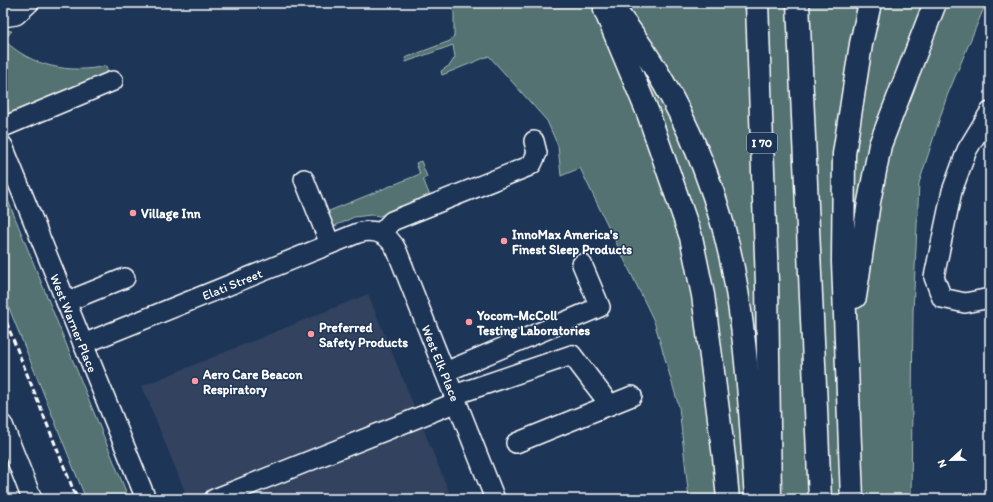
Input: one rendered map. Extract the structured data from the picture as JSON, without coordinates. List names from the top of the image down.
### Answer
{
  "streets": {
    "highway": ["I 70"],
    "street": ["Elati Street", "West Warner Place", "West Elk Place"]
  },
  "crossings": [
    ["Elati Street", "West Warner Place"],
    ["Elati Street", "West Elk Place"]
  ],
  "places": [
    "Village Inn",
    "InnoMax America's Finest Sleep Products",
    "Yocom-McColl Testing Laboratories",
    "Preferred Safety Products",
    "Aero Care Beacon Respiratory"
  ],
  "north": "left"
}
